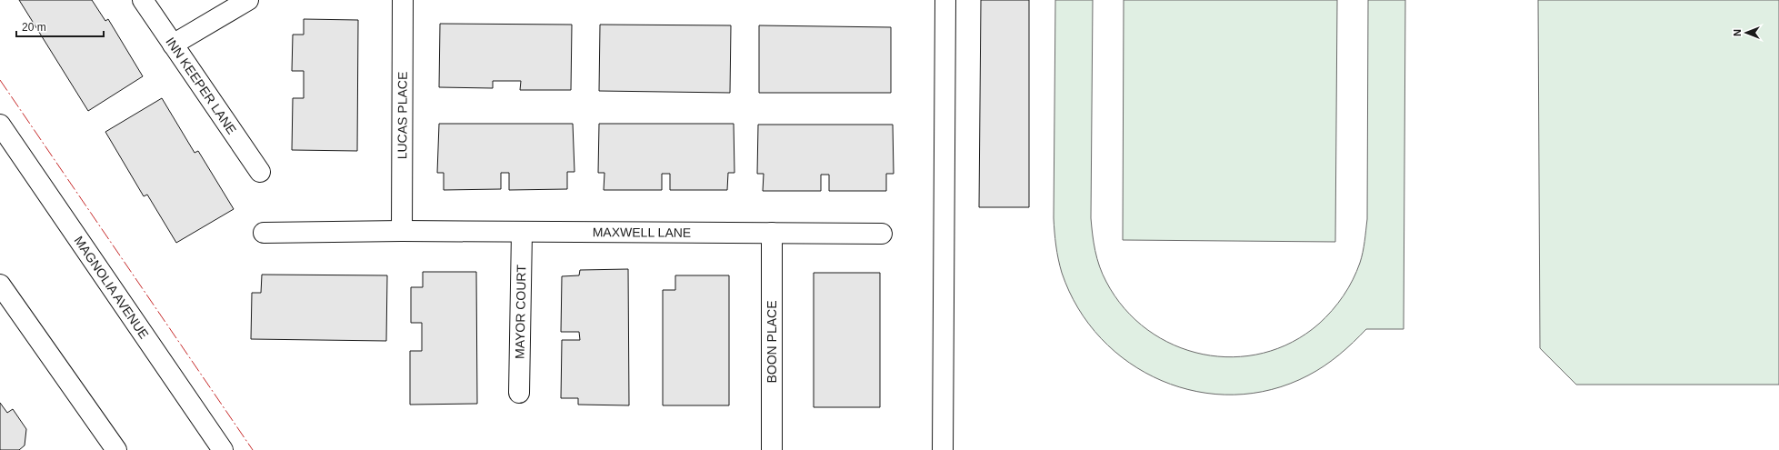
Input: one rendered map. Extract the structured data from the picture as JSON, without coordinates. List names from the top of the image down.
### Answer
{
  "streets": {
    "street": [
      "INN KEEPER LANE",
      "LUCAS PLACE",
      "MAXWELL LANE",
      "MAGNOLIA AVENUE",
      "MAYOR COURT",
      "BOON PLACE"
    ]
  },
  "crossings": [
    ["LUCAS PLACE", "MAXWELL LANE"],
    ["MAXWELL LANE", "MAYOR COURT"],
    ["MAXWELL LANE", "BOON PLACE"]
  ],
  "scale_bar": "20 m",
  "north": "left"
}
